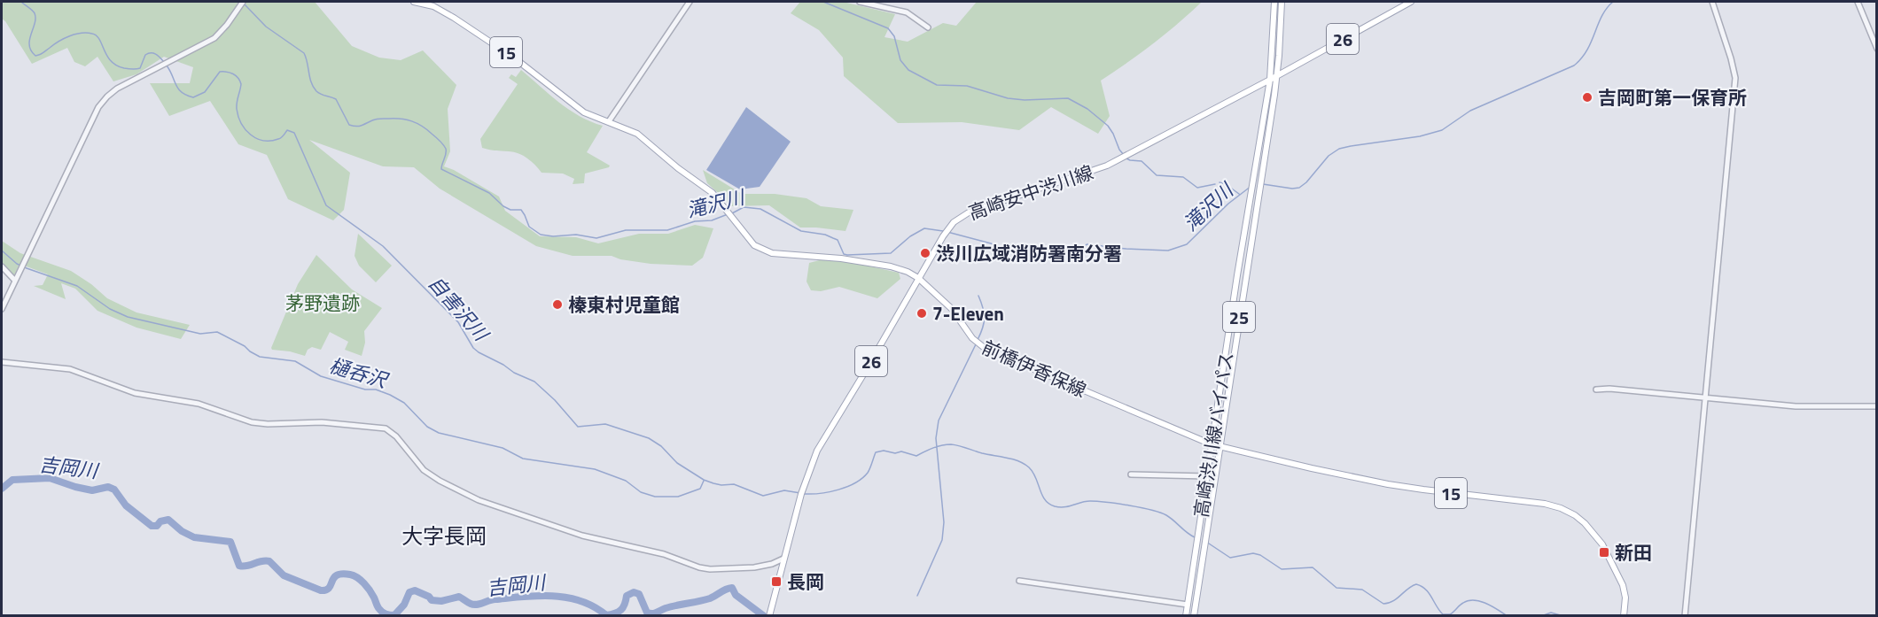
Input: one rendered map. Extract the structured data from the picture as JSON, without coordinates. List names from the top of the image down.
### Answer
{
  "streets": {
    "main road": [
      "26",
      "15",
      "高崎安中渋川線",
      "25",
      "前橋伊香保線",
      "高崎渋川線バイパス"
    ]
  },
  "crossings": [
    ["高崎安中渋川線", "前橋伊香保線"],
    ["高崎安中渋川線", "高崎渋川線バイパス"],
    ["前橋伊香保線", "高崎渋川線バイパス"]
  ],
  "districts": ["大字長岡"],
  "water": [
    "滝沢川",
    "自害沢川",
    "樋呑沢",
    "吉岡川"
  ],
  "parks": ["茅野遺跡"],
  "places": {
    "other": [
      "吉岡町第一保育所",
      "渋川広域消防署南分署",
      "榛東村児童館",
      "7-Eleven"
    ],
    "transit": ["新田", "長岡"]
  }
}
